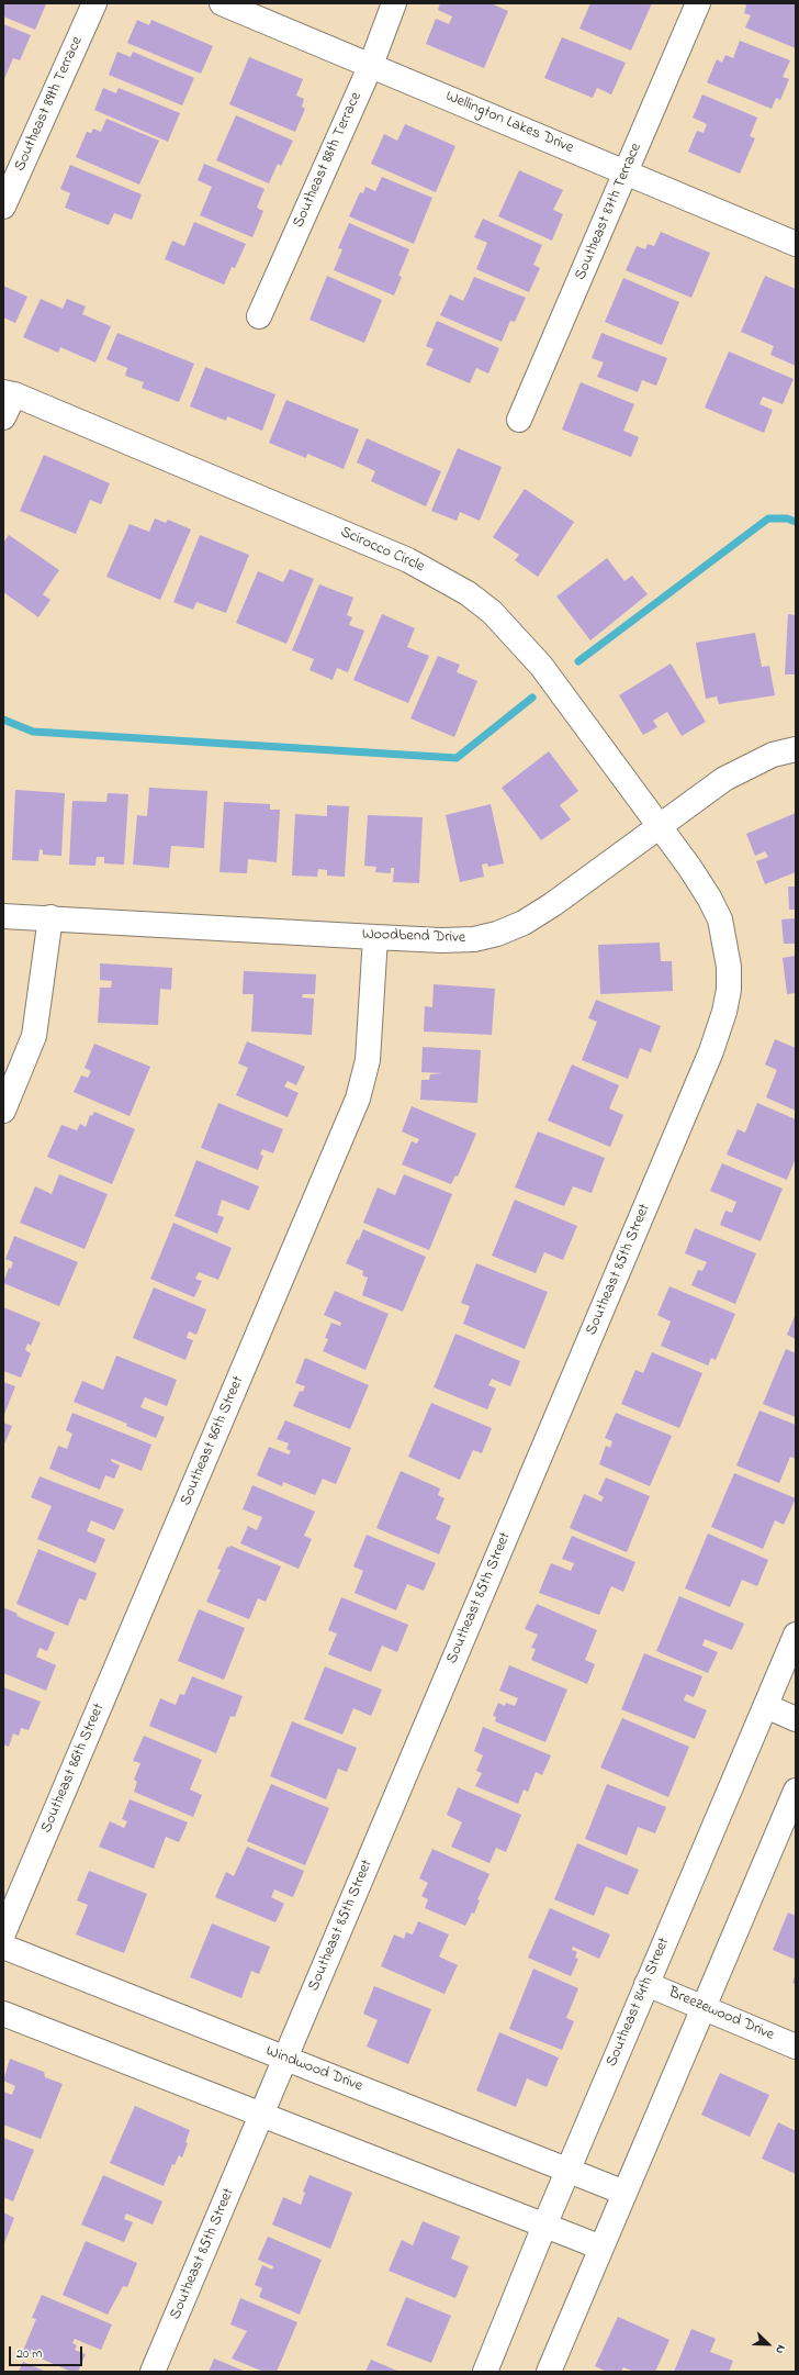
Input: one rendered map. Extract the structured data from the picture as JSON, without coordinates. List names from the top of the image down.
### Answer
{
  "streets": {
    "street": [
      "Southeast 89th Terrace",
      "Wellington Lakes Drive",
      "Southeast 88th Terrace",
      "Southeast 87th Terrace",
      "Scirocco Circle",
      "Woodbend Drive",
      "Southeast 85th Street",
      "Southeast 86th Street",
      "Southeast 84th Street",
      "Breezewood Drive",
      "Windwood Drive"
    ]
  },
  "crossings": [
    ["Wellington Lakes Drive", "Southeast 88th Terrace"],
    ["Wellington Lakes Drive", "Southeast 87th Terrace"],
    ["Scirocco Circle", "Woodbend Drive"],
    ["Scirocco Circle", "Southeast 85th Street"],
    ["Woodbend Drive", "Southeast 85th Street"],
    ["Woodbend Drive", "Southeast 86th Street"],
    ["Southeast 85th Street", "Windwood Drive"],
    ["Southeast 84th Street", "Breezewood Drive"],
    ["Southeast 84th Street", "Windwood Drive"]
  ],
  "scale_bar": "20 m",
  "north": "bottom right"
}
